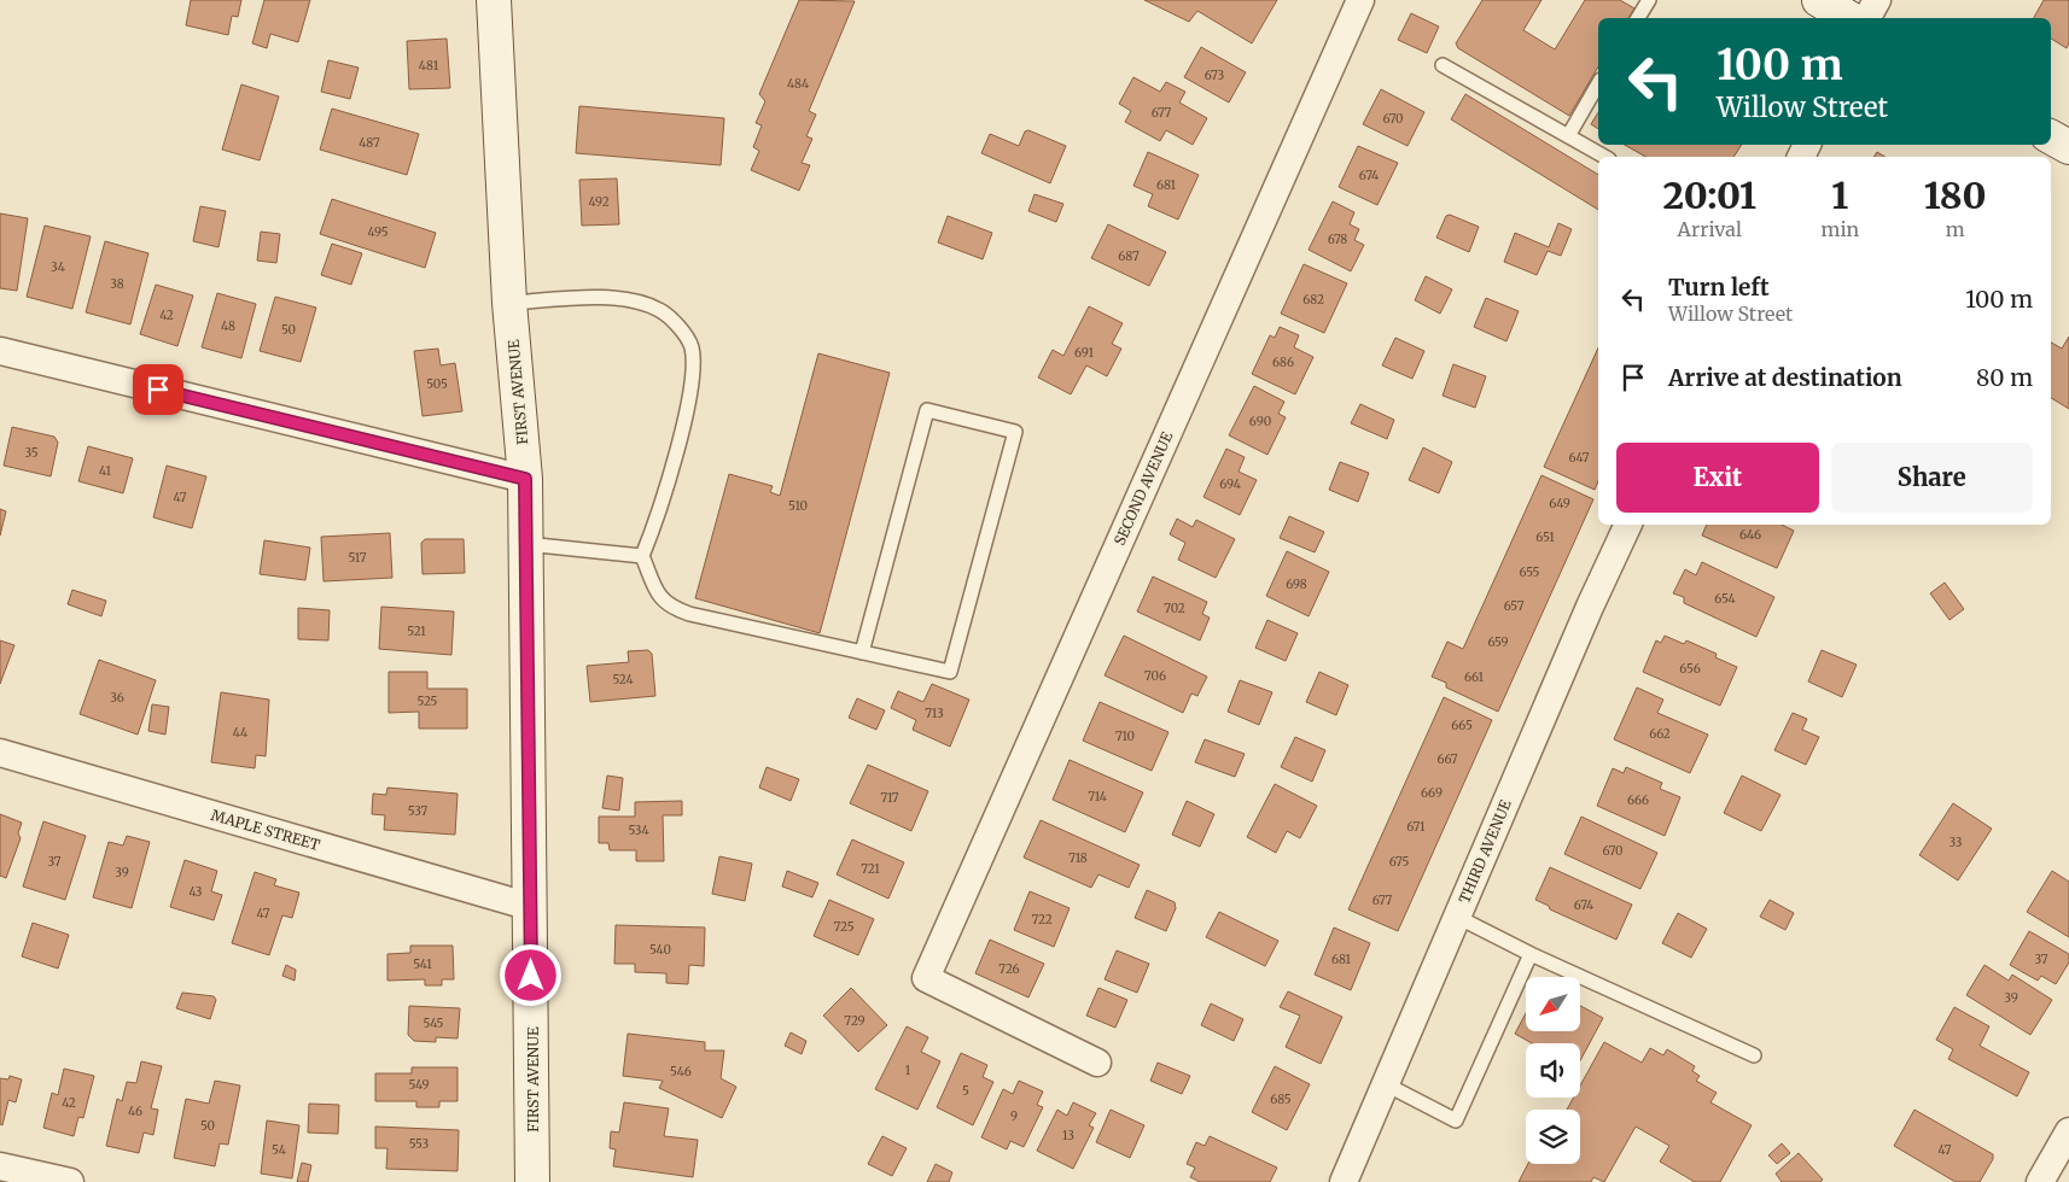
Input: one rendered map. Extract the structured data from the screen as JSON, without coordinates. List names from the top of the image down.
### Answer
{
  "streets": {
    "main road": ["FIRST AVENUE"],
    "street": ["SECOND AVENUE", "MAPLE STREET", "THIRD AVENUE"]
  },
  "crossings": [
    ["FIRST AVENUE", "MAPLE STREET"]
  ],
  "house_numbers": [
    "481",
    "673",
    "484",
    "677",
    "670",
    "487",
    "674",
    "681",
    "492",
    "495",
    "678",
    "687",
    "34",
    "38",
    "682",
    "42",
    "48",
    "50",
    "691",
    "686",
    "505",
    "690",
    "35",
    "647",
    "41",
    "694",
    "47",
    "649",
    "510",
    "646",
    "651",
    "517",
    "655",
    "698",
    "654",
    "657",
    "702",
    "521",
    "659",
    "656",
    "706",
    "661",
    "524",
    "36",
    "525",
    "713",
    "665",
    "44",
    "662",
    "710",
    "667",
    "669",
    "714",
    "717",
    "666",
    "537",
    "671",
    "534",
    "33",
    "670",
    "718",
    "37",
    "675",
    "721",
    "39",
    "43",
    "677",
    "674",
    "47",
    "722",
    "725",
    "540",
    "681",
    "37",
    "541",
    "726",
    "39",
    "729",
    "545",
    "1",
    "546",
    "549",
    "5",
    "685",
    "42",
    "46",
    "9",
    "50",
    "13",
    "553",
    "54",
    "47"
  ],
  "north": "bottom left",
  "page": {
    "turn": ["100 m", "Willow Street"],
    "eta": [
      "20:01",
      "Arrival",
      "1",
      "min",
      "180",
      "m"
    ],
    "list": [
      {
        "name": "Turn left",
        "note": "Willow Street",
        "value": "100 m"
      },
      {
        "name": "Arrive at destination",
        "value": "80 m"
      }
    ],
    "buttons": ["Exit", "Share"]
  }
}
